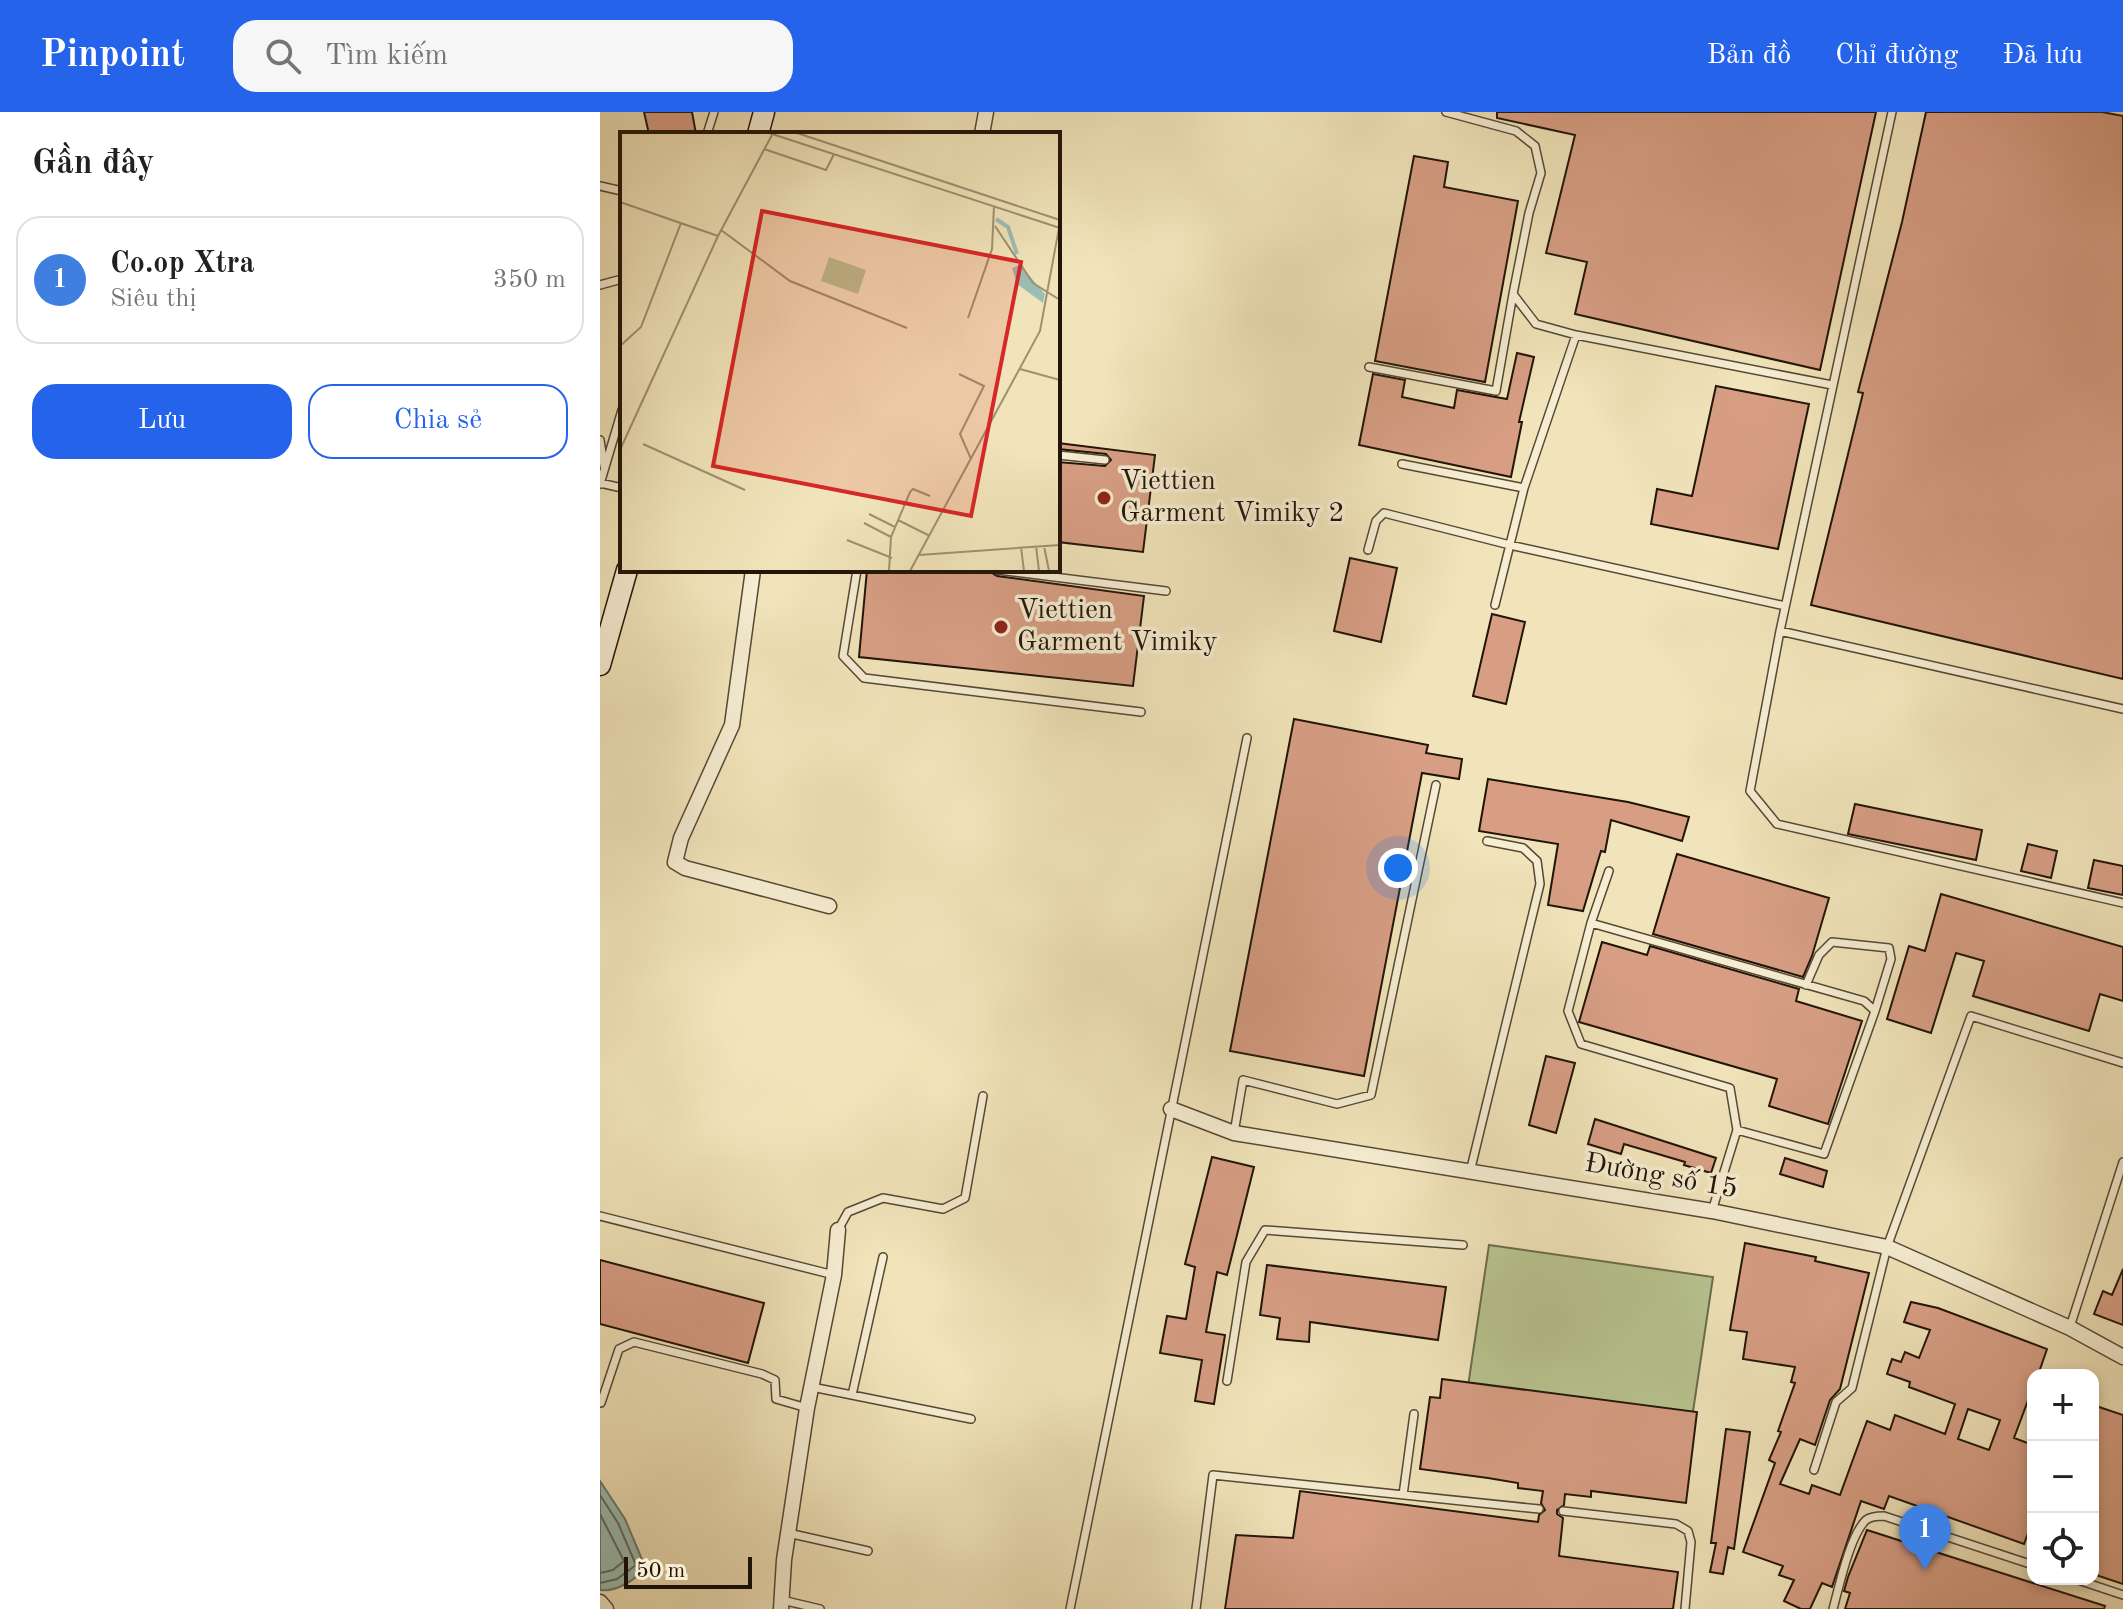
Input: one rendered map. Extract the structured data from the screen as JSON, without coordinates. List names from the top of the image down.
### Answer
{
  "streets": {
    "street": ["Đường số 15"]
  },
  "places": ["Viettien Garment Vimiky 2", "Viettien Garment Vimiky"],
  "scale_bar": "50 m",
  "page": {
    "header": "Pinpoint",
    "search": "Tìm kiếm",
    "nav": ["Bản đồ", "Chỉ đường", "Đã lưu"],
    "heading": "Gần đây",
    "list": [
      {
        "mark": "1",
        "name": "Co.op Xtra",
        "note": "Siêu thị",
        "value": "350 m"
      }
    ],
    "buttons": ["Lưu", "Chia sẻ"],
    "map_buttons": ["+", "−"],
    "pins": "1",
    "scale": "50 m"
  }
}
